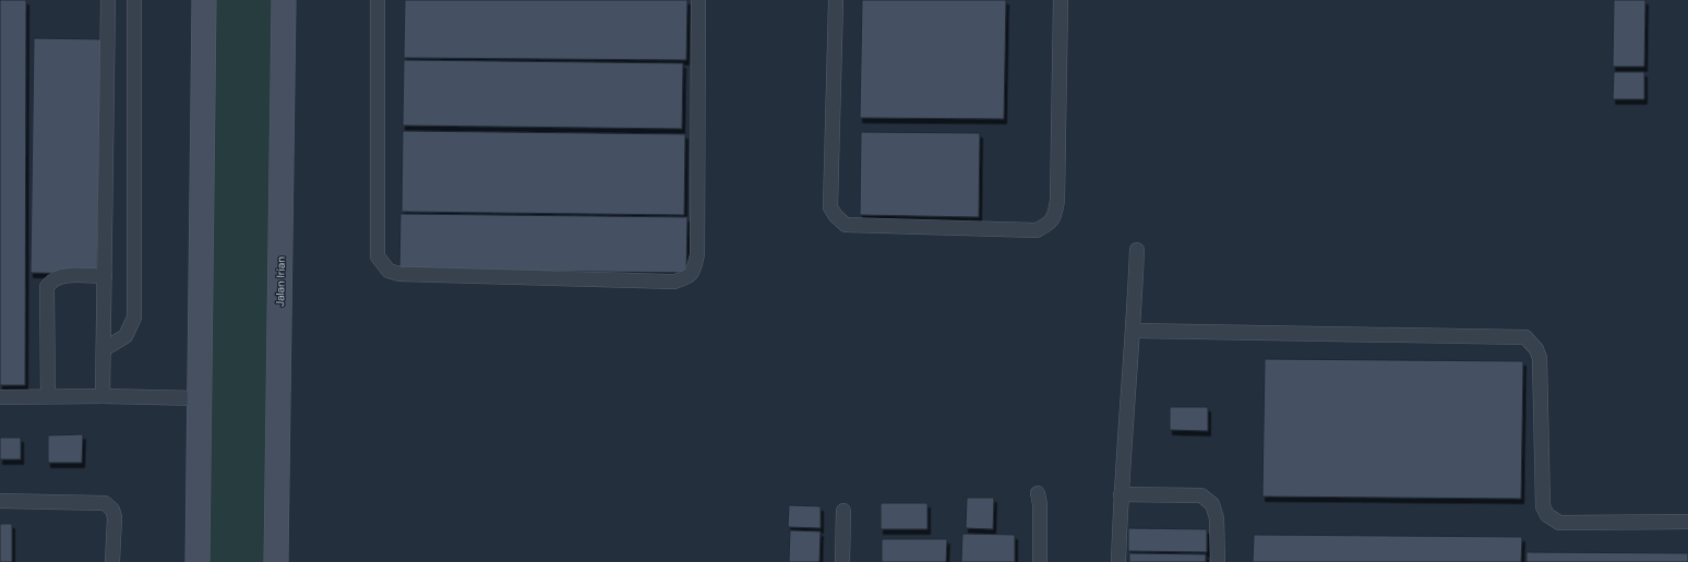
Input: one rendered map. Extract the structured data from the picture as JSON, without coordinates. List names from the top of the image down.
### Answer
{
  "streets": {
    "street": ["Jalan Irian"]
  }
}
